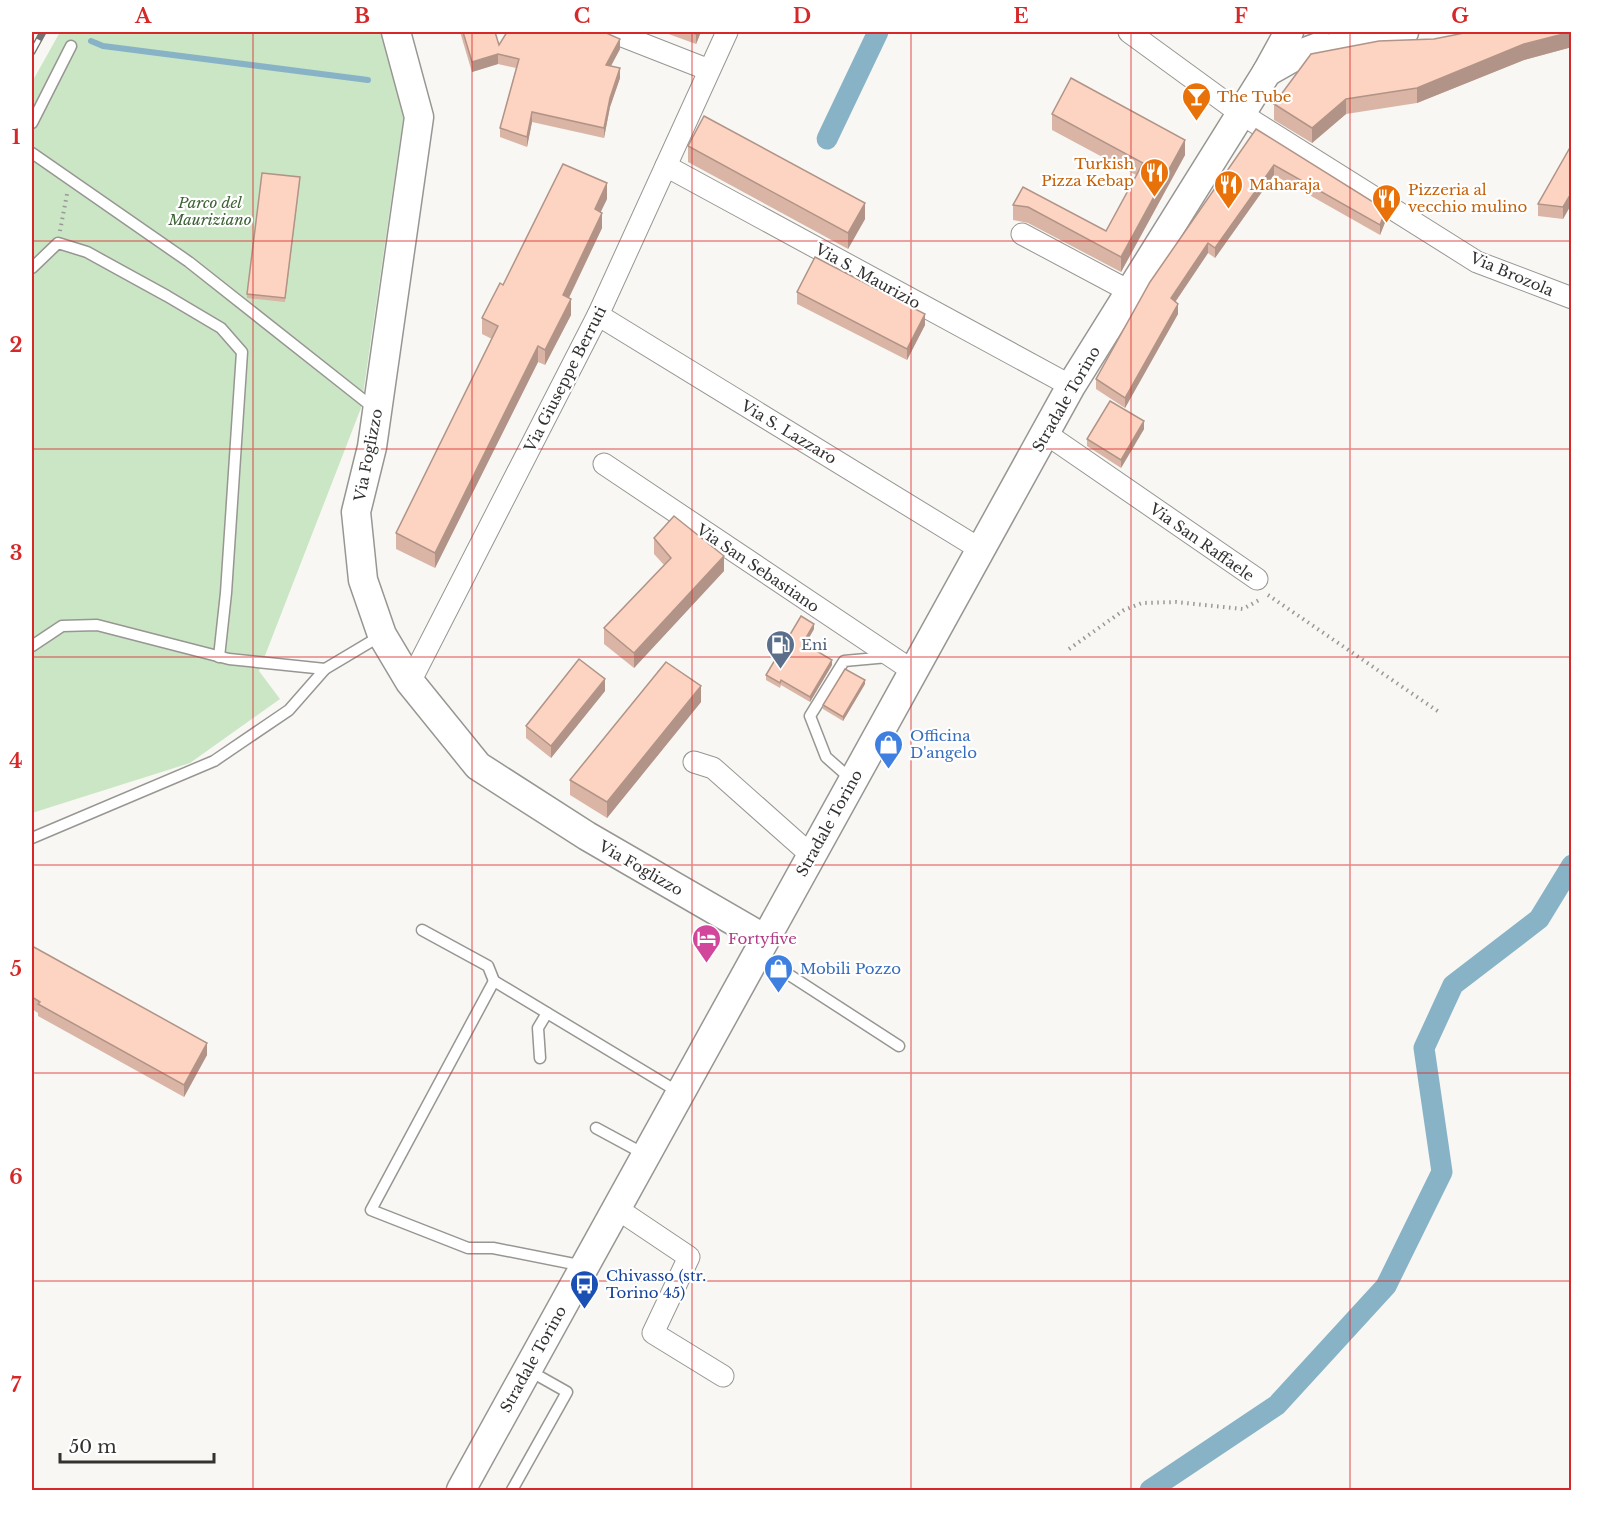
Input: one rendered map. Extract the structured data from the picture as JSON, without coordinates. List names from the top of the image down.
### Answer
{
  "streets": {
    "main road": ["Stradale Torino", "Via Foglizzo"],
    "street": [
      "Via Brozola",
      "Via S. Maurizio",
      "Via Giuseppe Berruti",
      "Via S. Lazzaro",
      "Via San Raffaele",
      "Via San Sebastiano"
    ]
  },
  "crossings": [
    ["Via Brozola", "Stradale Torino"],
    ["Via S. Maurizio", "Via Giuseppe Berruti"],
    ["Via S. Maurizio", "Stradale Torino"],
    ["Via Giuseppe Berruti", "Via S. Lazzaro"],
    ["Via Giuseppe Berruti", "Via Foglizzo"],
    ["Stradale Torino", "Via S. Lazzaro"],
    ["Stradale Torino", "Via Foglizzo"],
    ["Stradale Torino", "Via San Raffaele"],
    ["Stradale Torino", "Via San Sebastiano"]
  ],
  "parks": ["Parco del Mauriziano"],
  "places": {
    "bar": ["The Tube"],
    "restaurant": ["Turkish Pizza Kebap", "Maharaja", "Pizzeria al vecchio mulino"],
    "fuel station": ["Eni"],
    "shop": ["Officina D'angelo", "Mobili Pozzo"],
    "hotel": ["Fortyfive"],
    "bus stop": ["Chivasso (str. Torino 45)"]
  },
  "scale_bar": "50 m",
  "grid": {
    "columns": [
      "A",
      "B",
      "C",
      "D",
      "E",
      "F",
      "G"
    ],
    "rows": [
      "1",
      "2",
      "3",
      "4",
      "5",
      "6",
      "7"
    ]
  }
}
